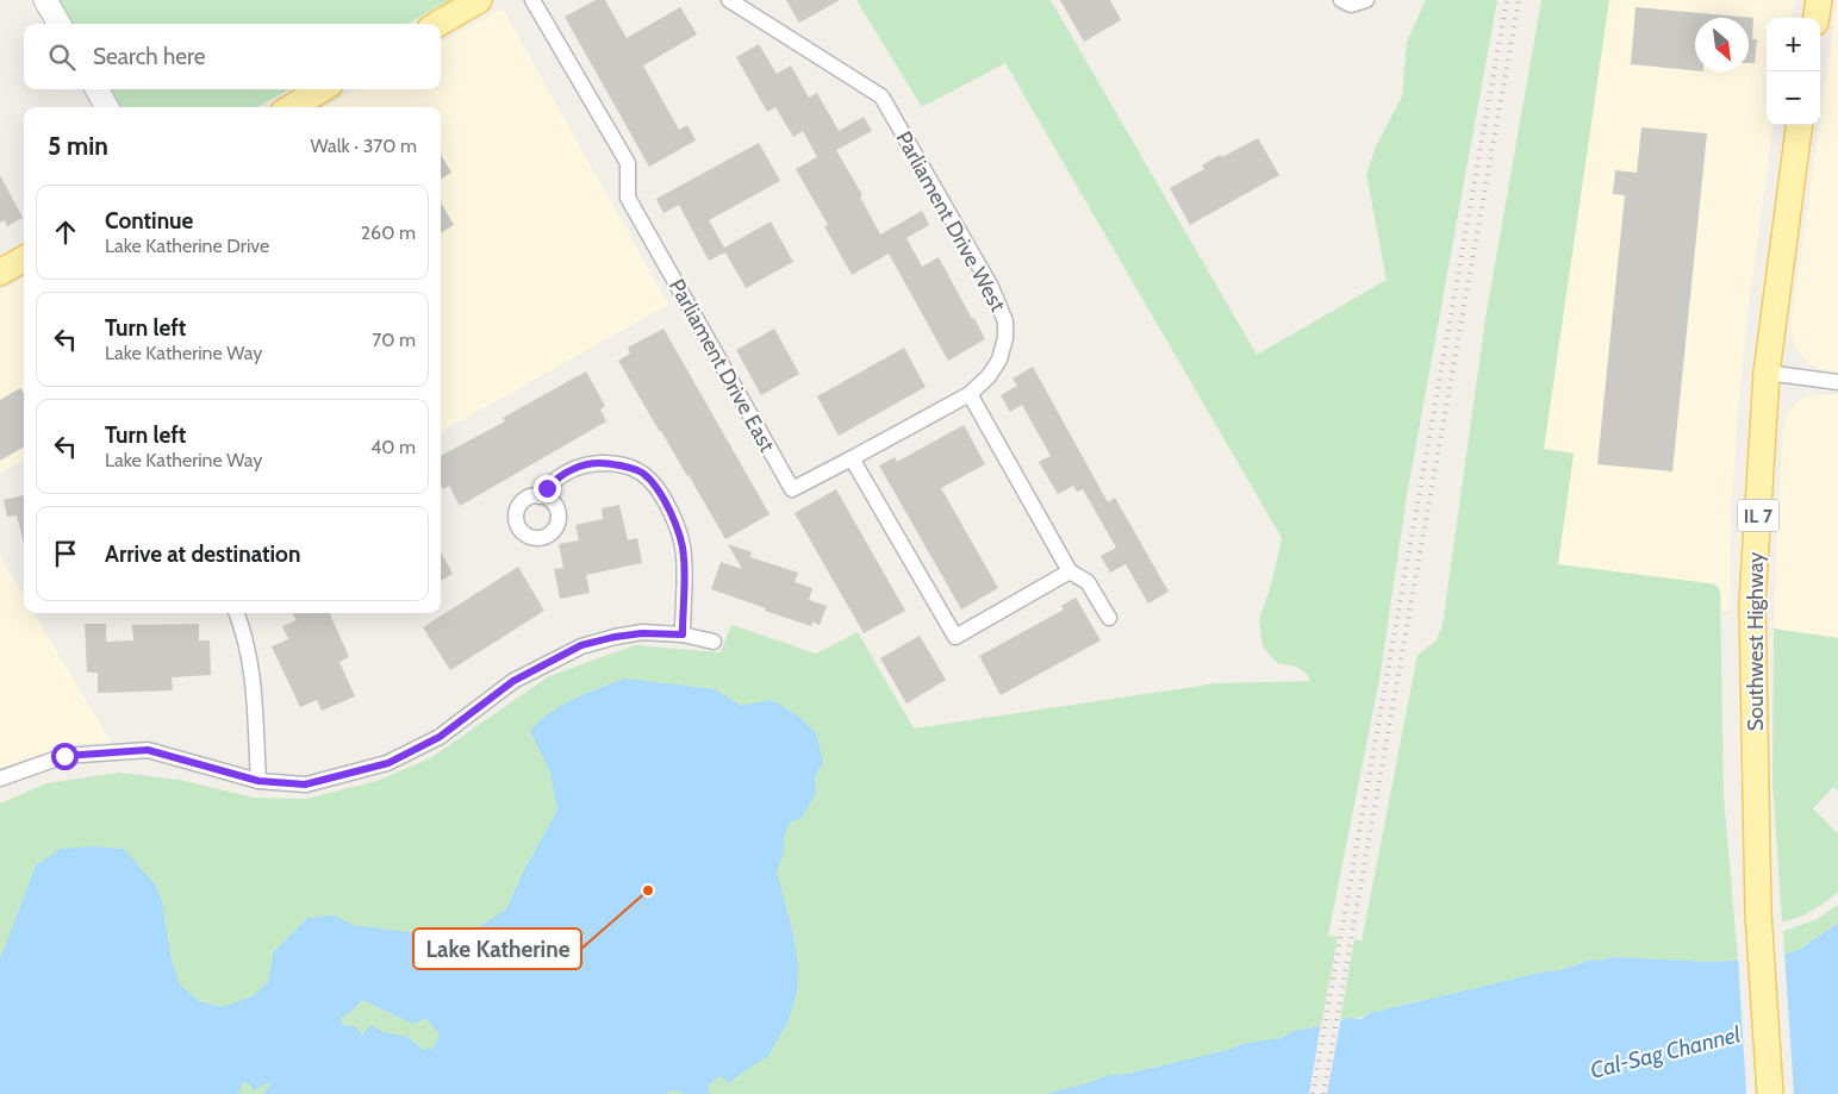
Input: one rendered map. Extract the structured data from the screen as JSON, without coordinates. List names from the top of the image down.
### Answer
{
  "streets": {
    "main road": ["IL 7", "Southwest Highway"],
    "street": ["Parliament Drive West", "Parliament Drive East"]
  },
  "crossings": [
    ["Parliament Drive West", "Parliament Drive East"]
  ],
  "water": ["Cal-Sag Channel"],
  "places": ["Lake Katherine"],
  "north": "bottom right",
  "page": {
    "map_buttons": ["+", "−"],
    "search": "Search here",
    "heading": ["5 min", "Walk · 370 m"],
    "list": [
      ["Continue", "Lake Katherine Drive", "260 m"],
      ["Turn left", "Lake Katherine Way", "70 m"],
      ["Turn left", "Lake Katherine Way", "40 m"],
      "Arrive at destination"
    ]
  }
}
